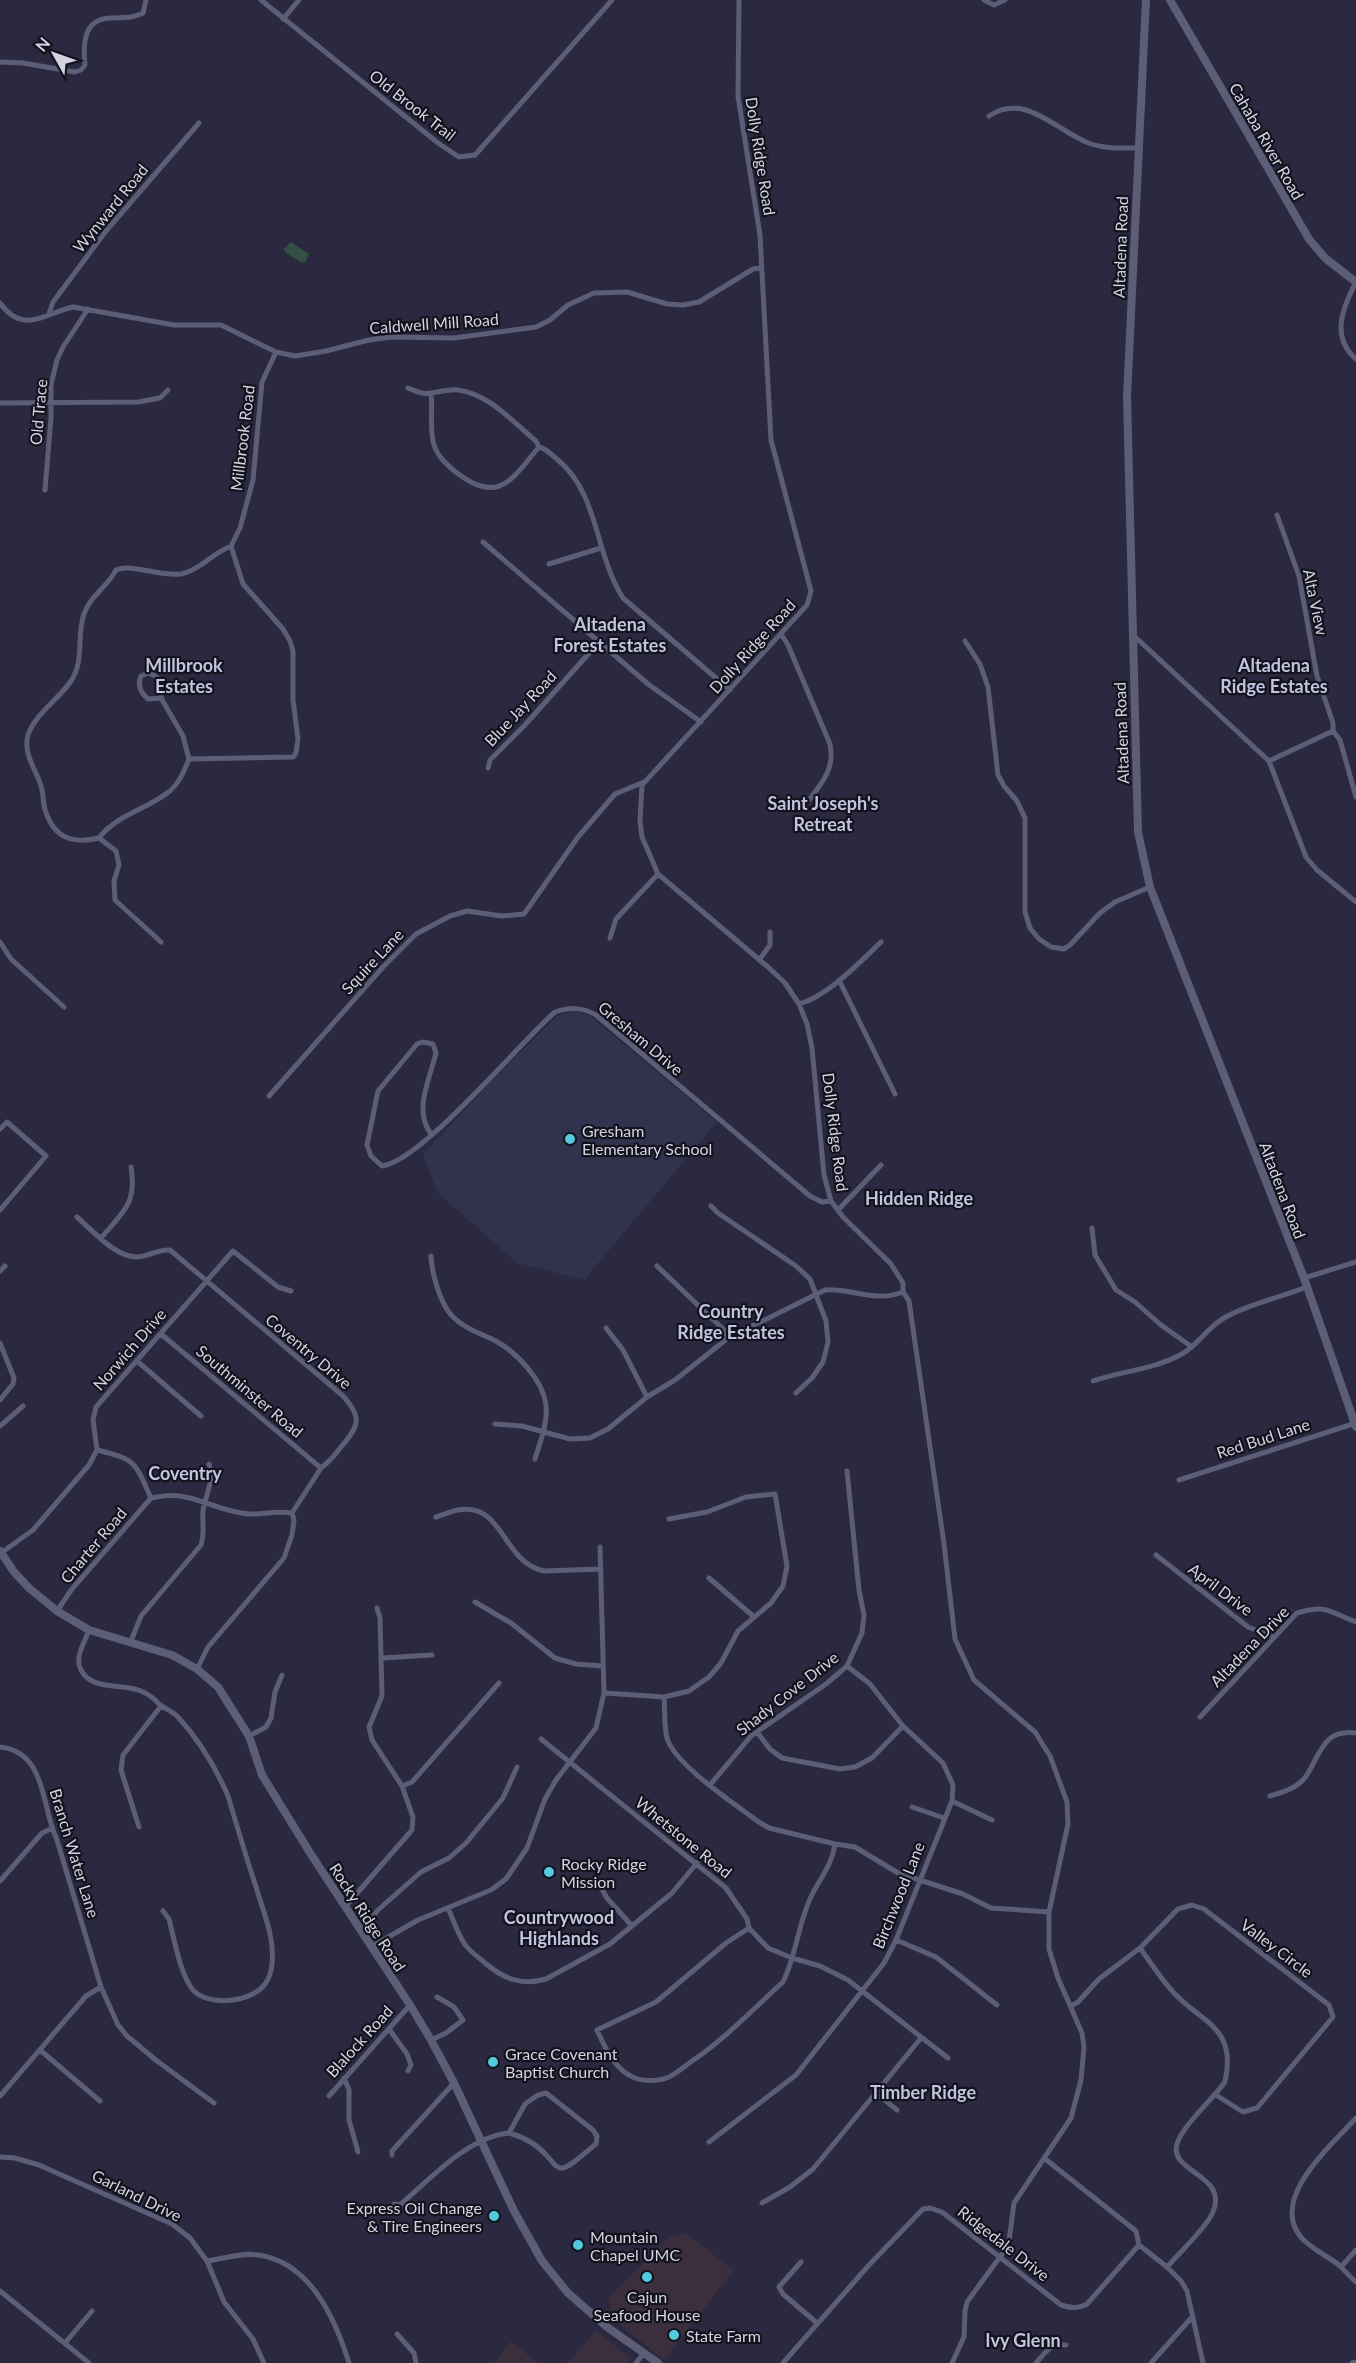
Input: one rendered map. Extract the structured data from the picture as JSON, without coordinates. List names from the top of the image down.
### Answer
{
  "streets": {
    "street": [
      "Old Brook Trail",
      "Cahaba River Road",
      "Dolly Ridge Road",
      "Wynward Road",
      "Altadena Road",
      "Caldwell Mill Road",
      "Old Trace",
      "Millbrook Road",
      "Alta View",
      "Blue Jay Road",
      "Squire Lane",
      "Gresham Drive",
      "Norwich Drive",
      "Coventry Drive",
      "Southminster Road",
      "Red Bud Lane",
      "Charter Road",
      "April Drive",
      "Altadena Drive",
      "Shady Cove Drive",
      "Whetstone Road",
      "Branch Water Lane",
      "Birchwood Lane",
      "Rocky Ridge Road",
      "Valley Circle",
      "Blalock Road",
      "Garland Drive",
      "Ridgedale Drive"
    ]
  },
  "crossings": [
    ["Dolly Ridge Road", "Caldwell Mill Road"],
    ["Dolly Ridge Road", "Squire Lane"],
    ["Dolly Ridge Road", "Gresham Drive"],
    ["Dolly Ridge Road", "Valley Circle"],
    ["Dolly Ridge Road", "Ridgedale Drive"],
    ["Wynward Road", "Caldwell Mill Road"],
    ["Altadena Road", "Red Bud Lane"],
    ["Caldwell Mill Road", "Old Trace"],
    ["Caldwell Mill Road", "Millbrook Road"],
    ["Norwich Drive", "Coventry Drive"],
    ["Norwich Drive", "Southminster Road"],
    ["Coventry Drive", "Southminster Road"],
    ["Coventry Drive", "Rocky Ridge Road"],
    ["Charter Road", "Rocky Ridge Road"],
    ["April Drive", "Altadena Drive"],
    ["Whetstone Road", "Birchwood Lane"],
    ["Rocky Ridge Road", "Blalock Road"]
  ],
  "districts": [
    "Altadena Forest Estates",
    "Millbrook Estates",
    "Altadena Ridge Estates",
    "Saint Joseph's Retreat",
    "Hidden Ridge",
    "Country Ridge Estates",
    "Coventry",
    "Countrywood Highlands",
    "Timber Ridge",
    "Ivy Glenn"
  ],
  "places": [
    "Gresham Elementary School",
    "Rocky Ridge Mission",
    "Grace Covenant Baptist Church",
    "Express Oil Change & Tire Engineers",
    "Mountain Chapel UMC",
    "Cajun Seafood House",
    "State Farm"
  ],
  "north": "top left"
}
